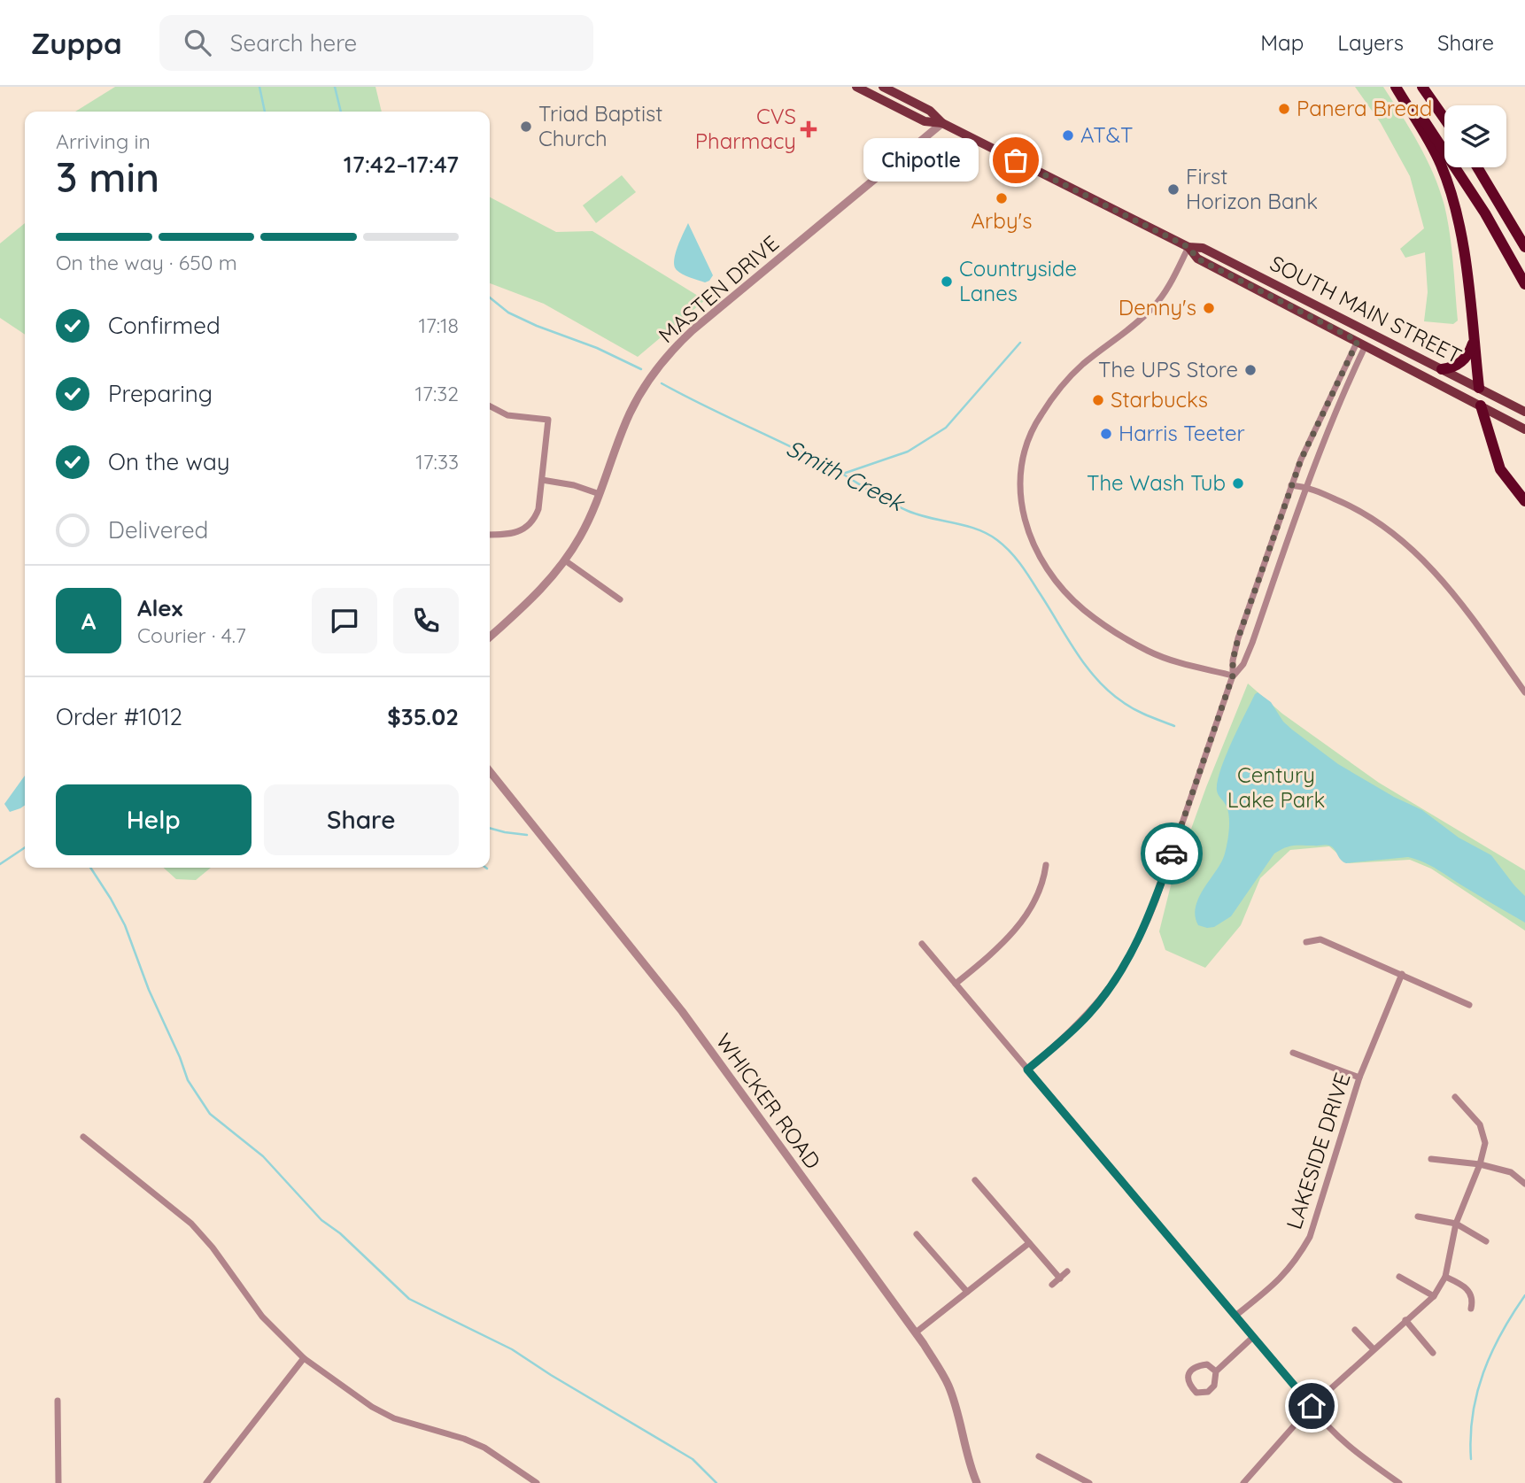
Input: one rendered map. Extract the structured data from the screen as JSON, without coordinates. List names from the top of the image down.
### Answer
{
  "streets": {
    "main road": ["SOUTH MAIN STREET"],
    "street": ["MASTEN DRIVE", "WHICKER ROAD", "LAKESIDE DRIVE"]
  },
  "crossings": [
    ["MASTEN DRIVE", "SOUTH MAIN STREET"]
  ],
  "water": ["Smith Creek"],
  "parks": ["Century Lake Park"],
  "places": {
    "other": [
      "Panera Bread",
      "Triad Baptist Church",
      "AT&T",
      "Chipotle",
      "First Horizon Bank",
      "Arby's",
      "Countryside Lanes",
      "Denny's",
      "The UPS Store",
      "Starbucks",
      "Harris Teeter",
      "The Wash Tub"
    ],
    "health": ["CVS Pharmacy"]
  },
  "page": {
    "header": "Zuppa",
    "search": "Search here",
    "nav": ["Map", "Layers", "Share"],
    "heading": ["3 min", "Arriving in", "17:42–17:47"],
    "panel": [
      "Alex",
      "Courier · 4.7",
      "Order #1012",
      "$35.02"
    ],
    "bubble": "Chipotle",
    "bar": "On the way · 650 m",
    "list": [
      ["Confirmed", "17:18"],
      ["Preparing", "17:32"],
      ["On the way", "17:33"],
      "Delivered"
    ],
    "round": "A",
    "buttons": ["Help", "Share"]
  }
}
